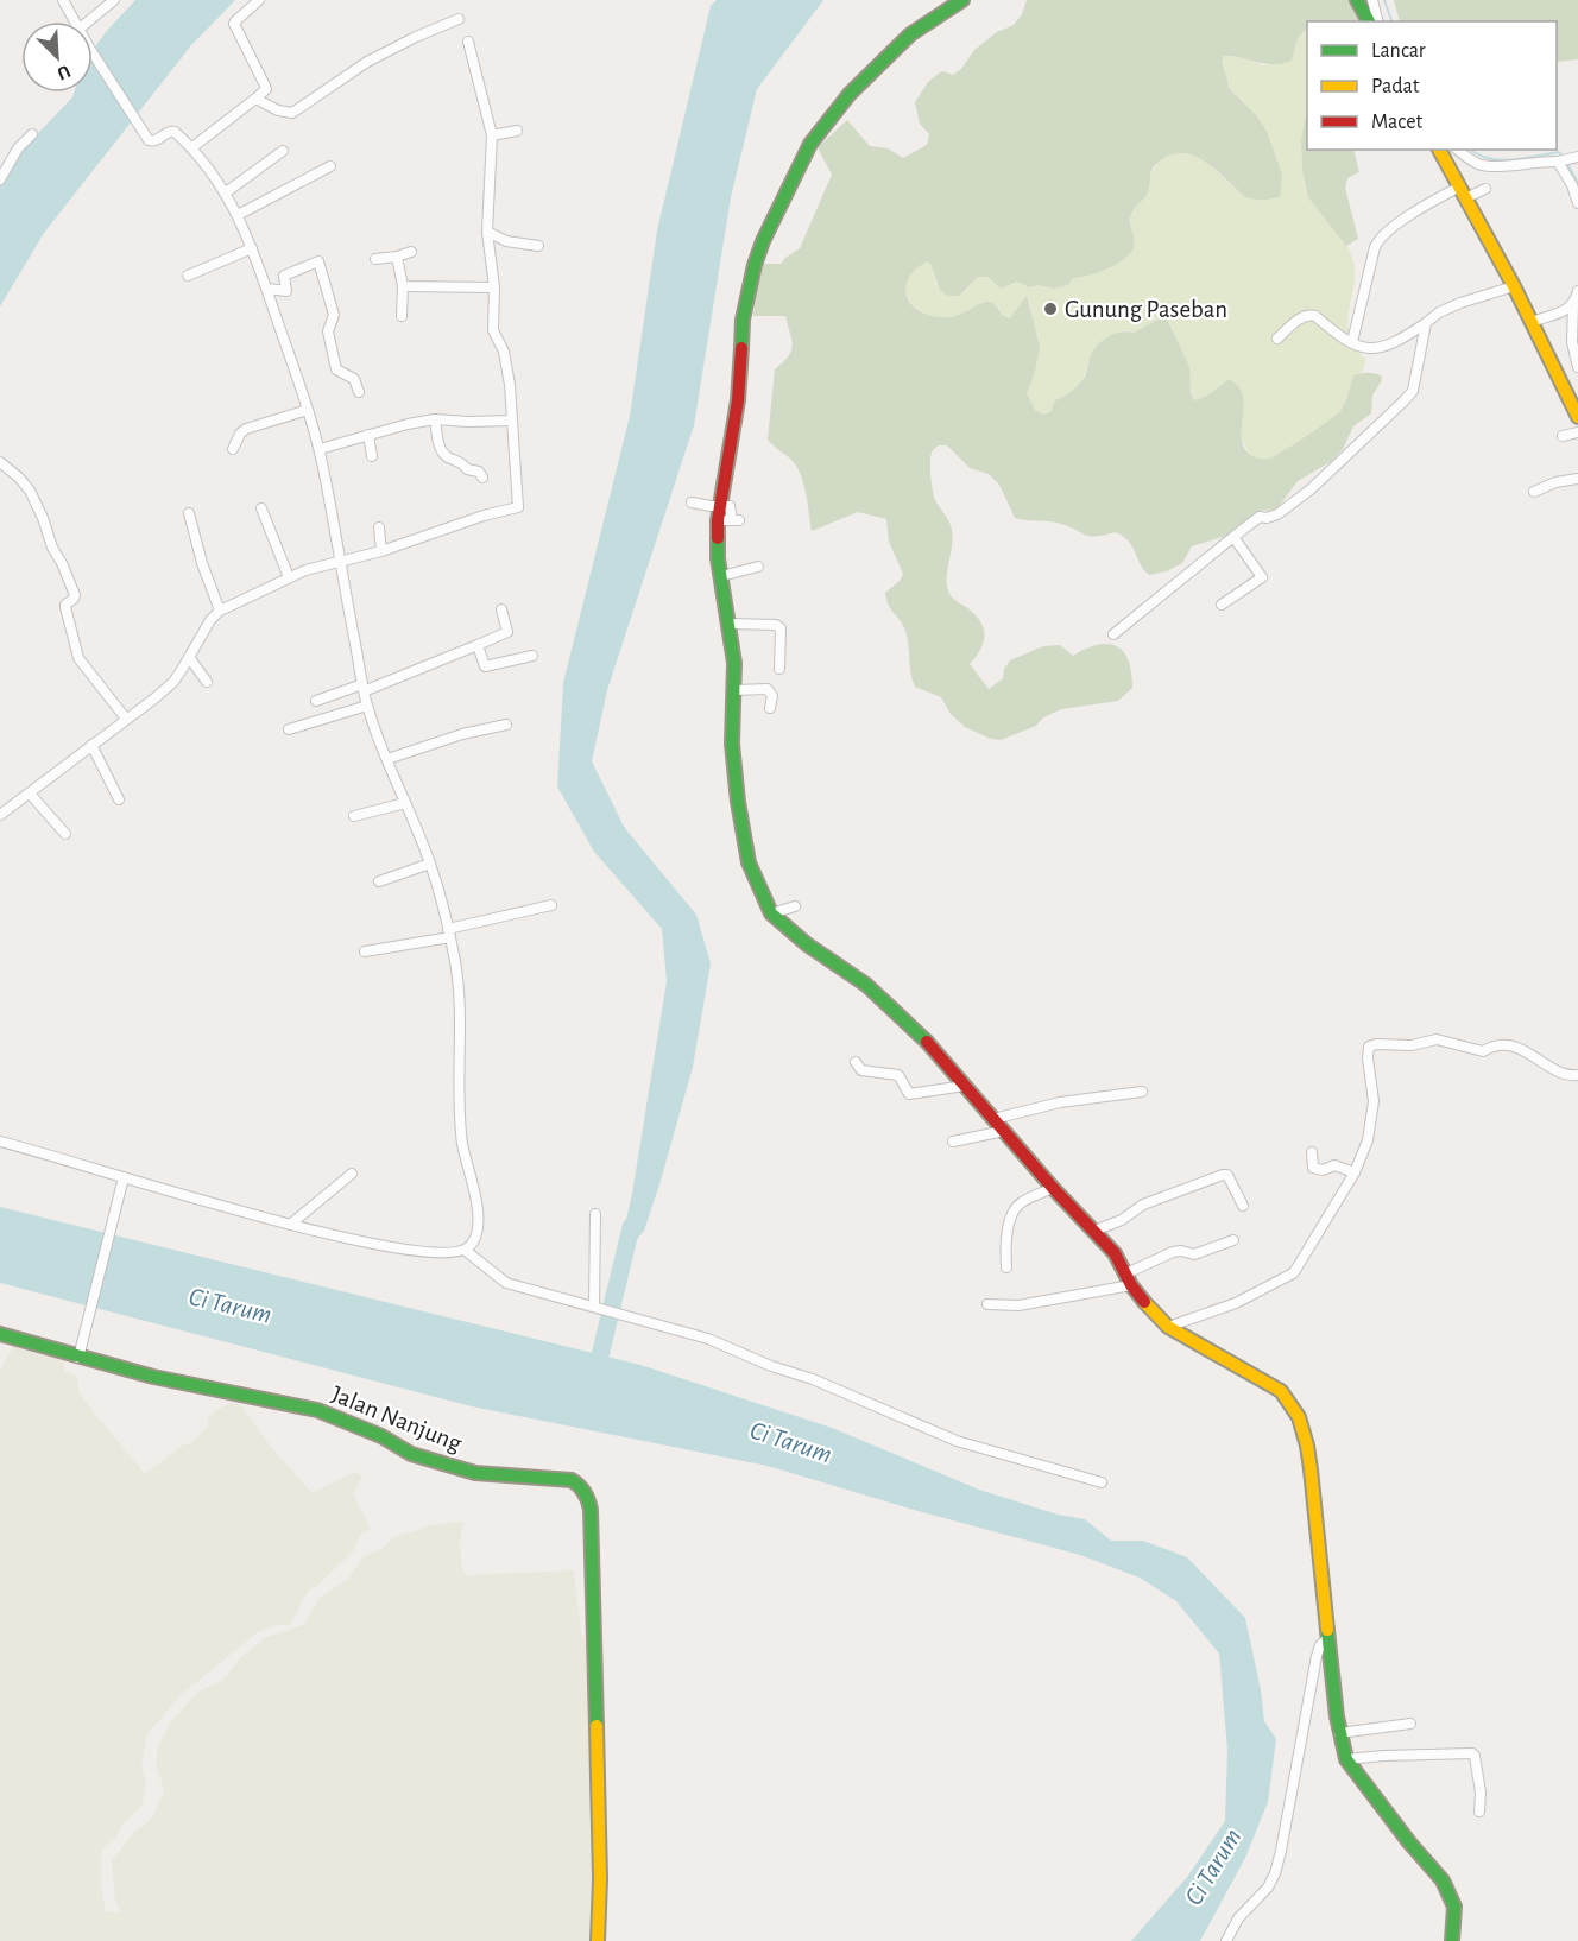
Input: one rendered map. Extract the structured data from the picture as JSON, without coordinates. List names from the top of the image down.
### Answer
{
  "streets": {
    "main road": ["Jalan Nanjung"]
  },
  "water": ["Ci Tarum"],
  "places": ["Gunung Paseban"],
  "legend": ["Lancar", "Padat", "Macet"],
  "north": "bottom right"
}
